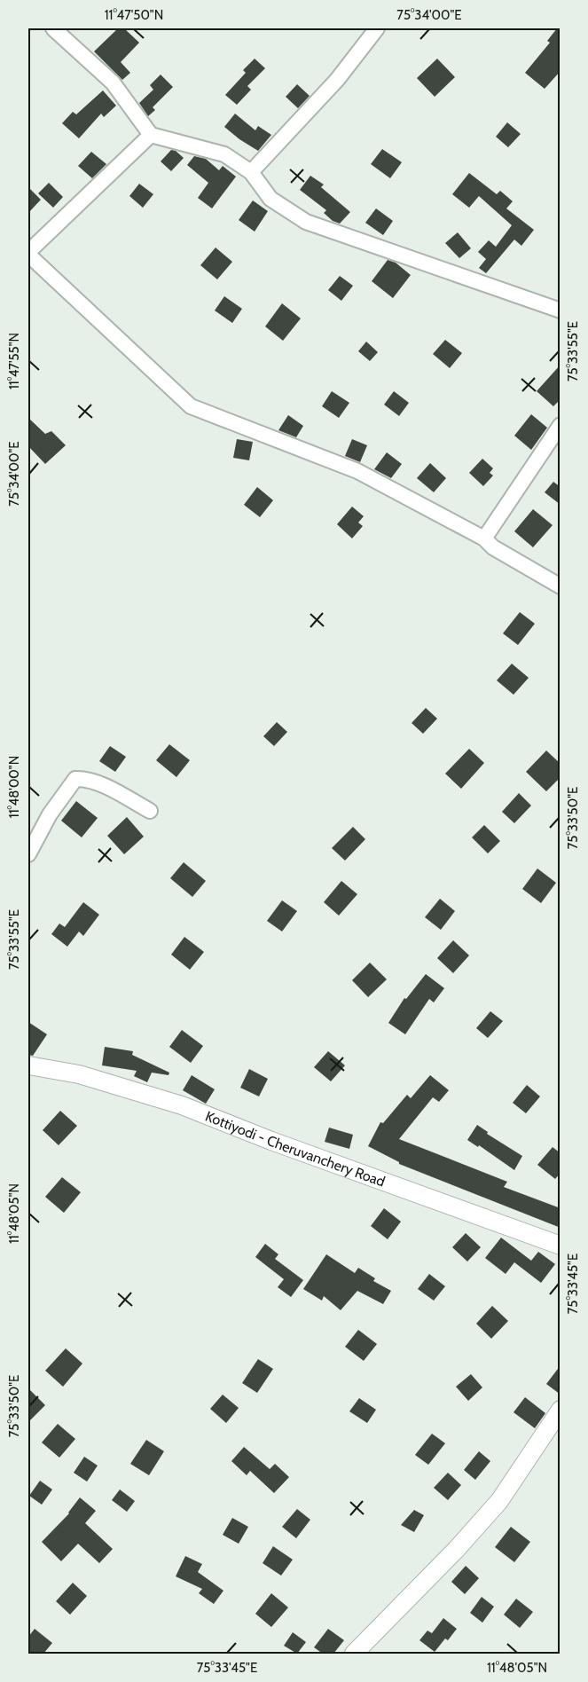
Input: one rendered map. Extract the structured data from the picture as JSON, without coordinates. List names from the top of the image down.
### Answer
{
  "streets": {
    "main road": ["Kottiyodi - Cheruvanchery Road"]
  },
  "coordinates": [
    "11°47'50\"N",
    "75°34'00\"E",
    "75°33'55\"E",
    "11°47'55\"N",
    "11°48'00\"N",
    "75°33'50\"E",
    "11°48'05\"N",
    "75°33'45\"E"
  ]
}
